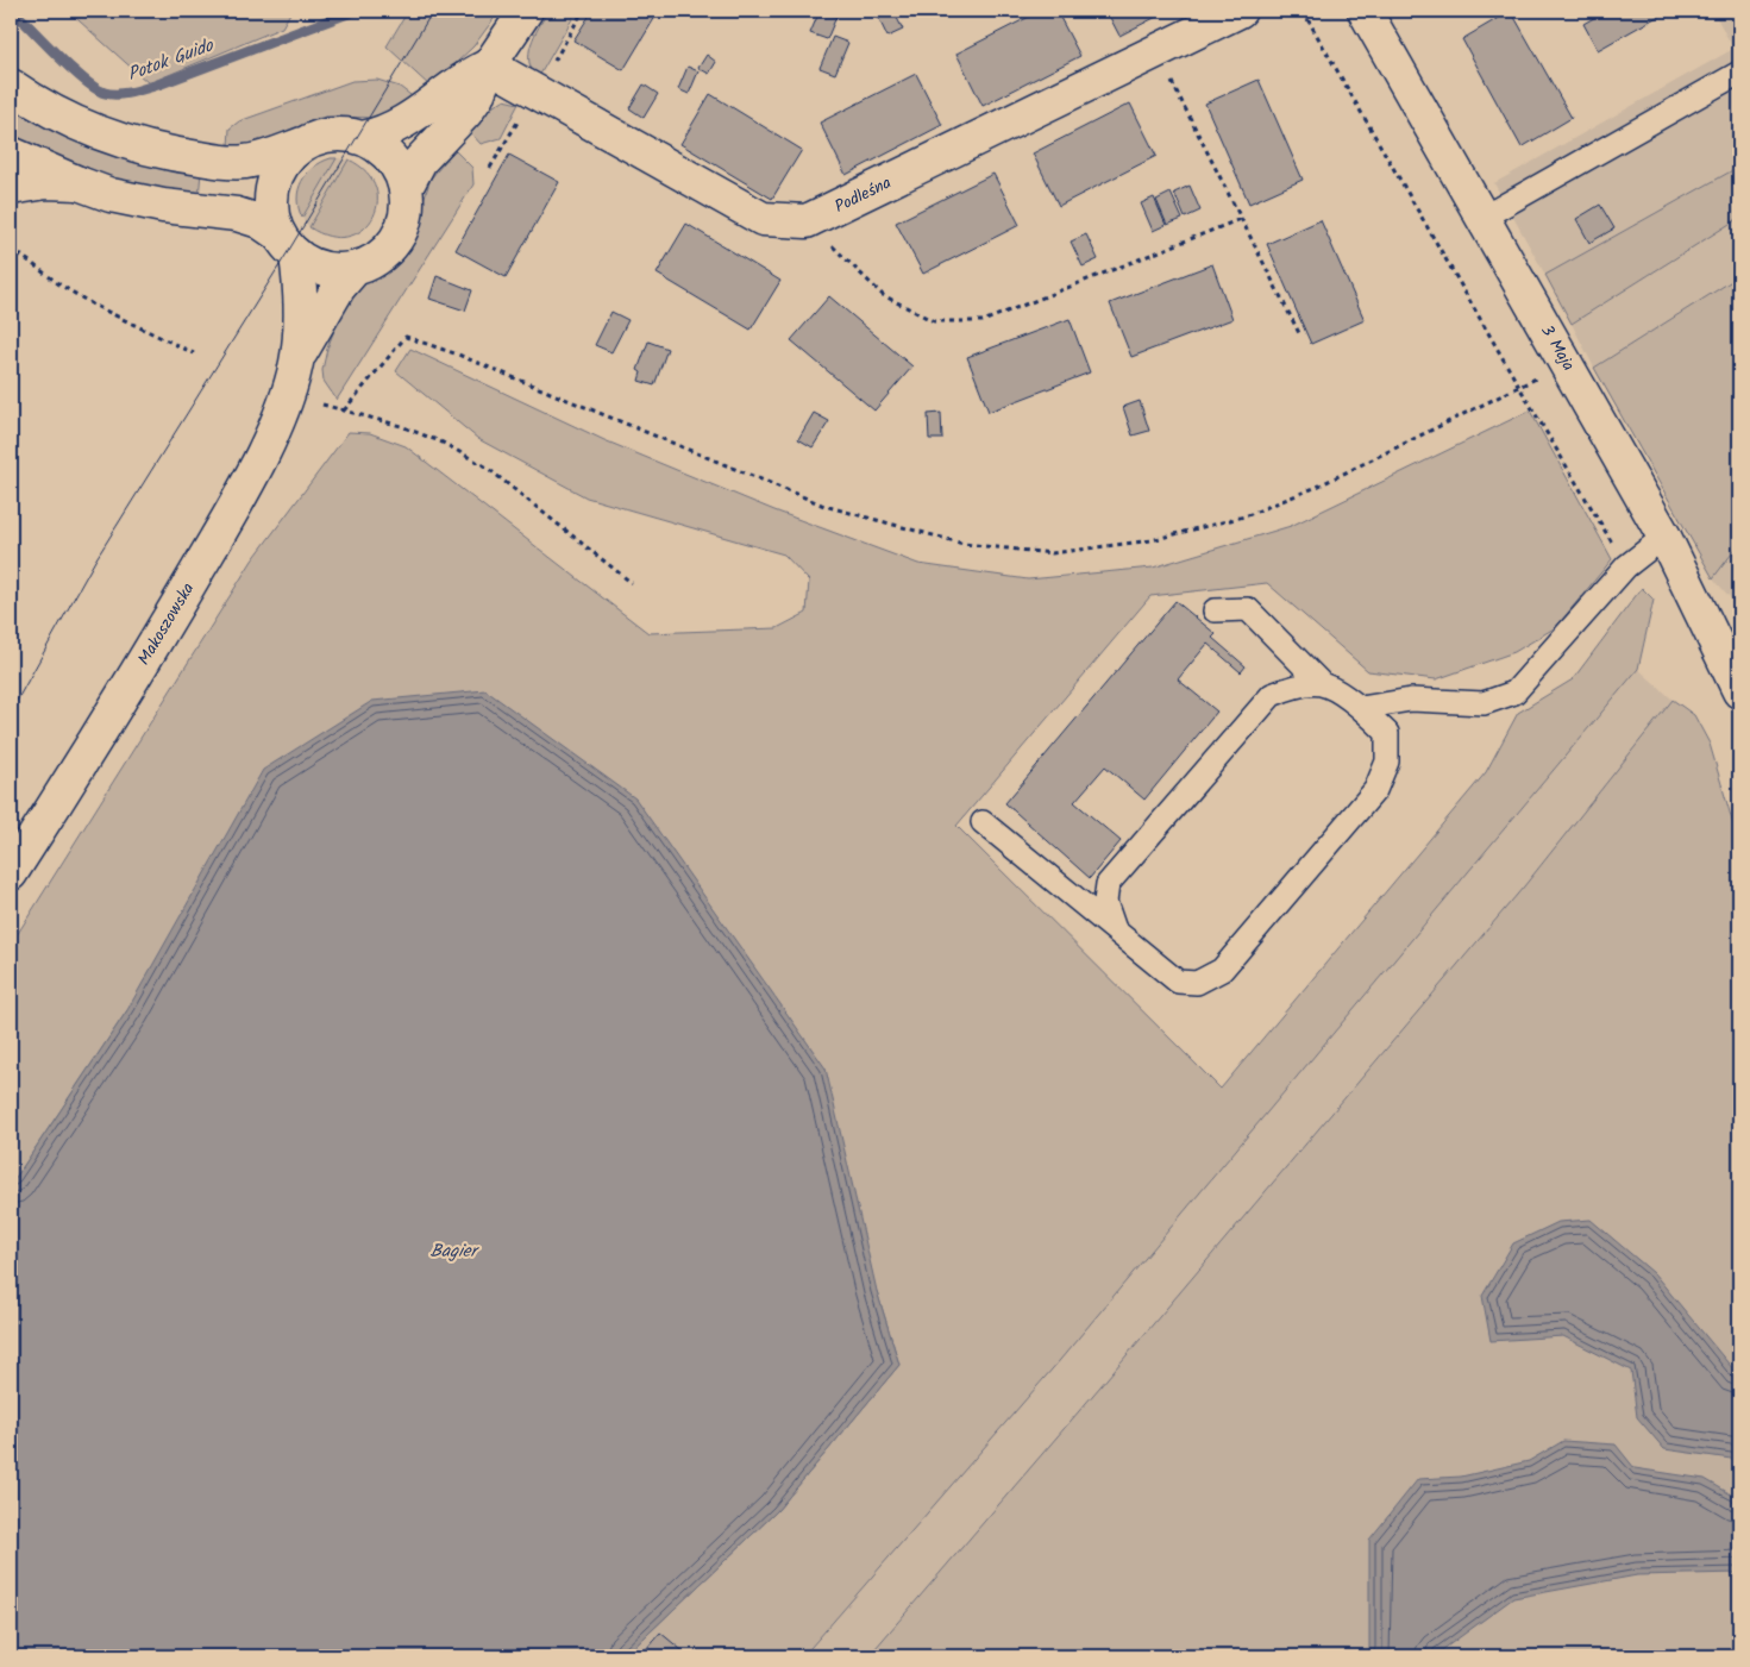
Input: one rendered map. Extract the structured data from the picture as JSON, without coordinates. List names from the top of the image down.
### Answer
{
  "streets": {
    "main road": ["Podleśna", "3 Maja", "Makoszowska"]
  },
  "crossings": [
    ["Podleśna", "Makoszowska"]
  ],
  "water": ["Potok Guido", "Bagier"]
}
